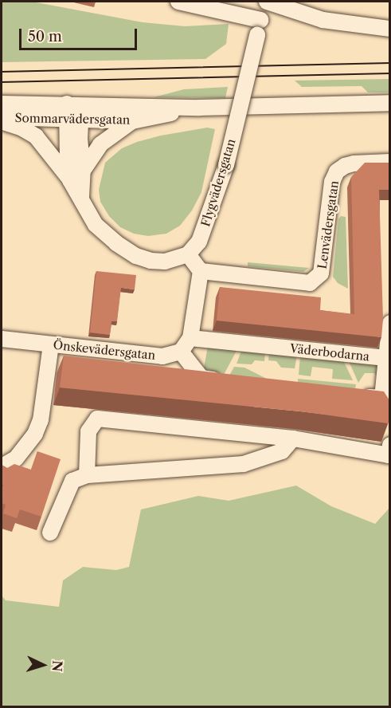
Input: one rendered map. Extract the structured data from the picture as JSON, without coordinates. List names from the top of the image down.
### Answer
{
  "streets": {
    "street": [
      "Sommarvädersgatan",
      "Flygvädersgatan",
      "Lenvädersgatan",
      "Önskevädersgatan",
      "Väderbodarna"
    ]
  },
  "scale_bar": "50 m",
  "north": "right"
}
